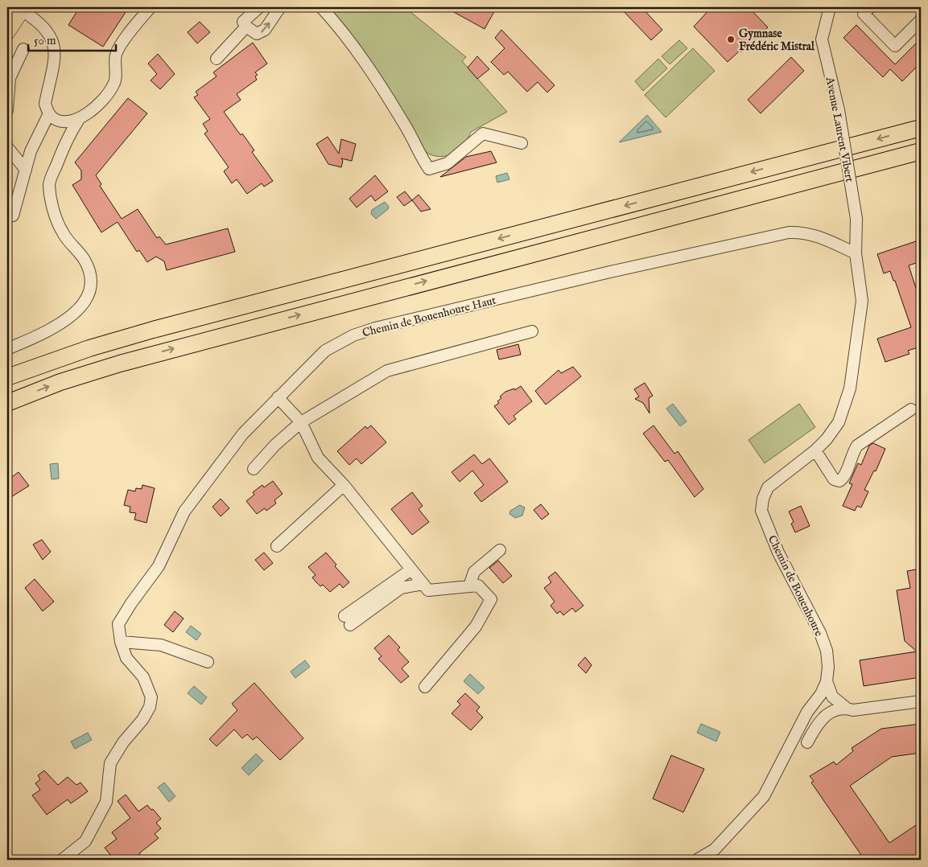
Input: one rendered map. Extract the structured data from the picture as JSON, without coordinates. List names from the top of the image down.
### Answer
{
  "streets": {
    "street": ["Avenue Laurent Vibert", "Chemin de Bouenhoure Haut", "Chemin de Bouenhoure"]
  },
  "crossings": [
    ["Avenue Laurent Vibert", "Chemin de Bouenhoure Haut"],
    ["Avenue Laurent Vibert", "Chemin de Bouenhoure"],
    ["Chemin de Bouenhoure Haut", "Chemin de Bouenhoure"]
  ],
  "places": ["Gymnase Frédéric Mistral"],
  "scale_bar": "50 m"
}
